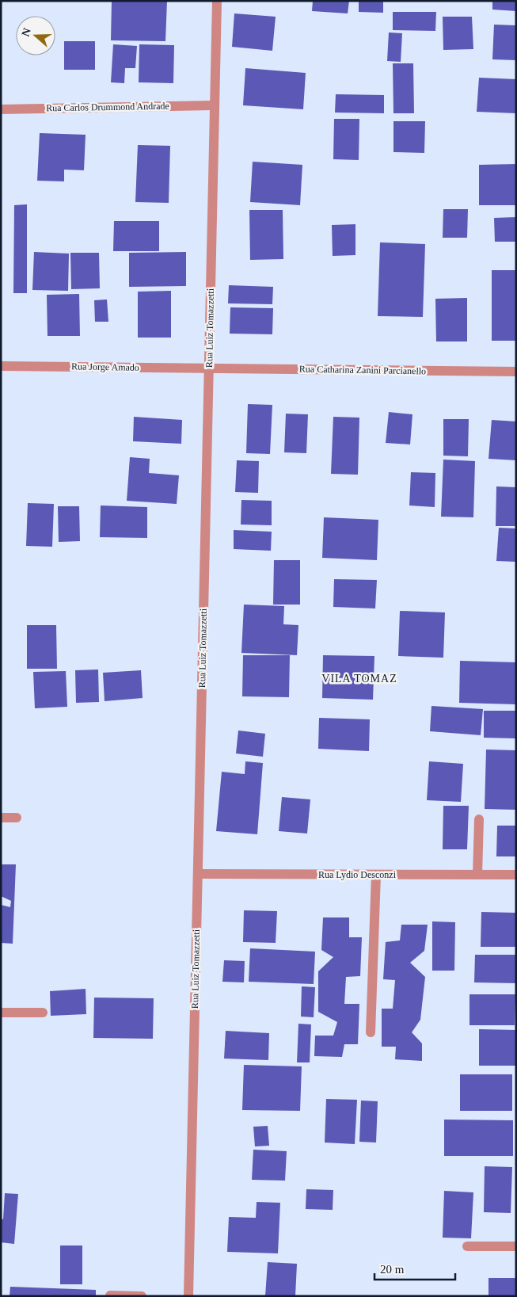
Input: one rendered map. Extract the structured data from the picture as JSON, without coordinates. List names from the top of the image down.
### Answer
{
  "streets": {
    "street": [
      "Rua Carlos Drummond Andrade",
      "Rua Luiz Tomazzetti",
      "Rua Jorge Amado",
      "Rua Catharina Zanini Parcianello",
      "Rua Lydio Desconzi"
    ]
  },
  "crossings": [
    ["Rua Carlos Drummond Andrade", "Rua Luiz Tomazzetti"],
    ["Rua Luiz Tomazzetti", "Rua Jorge Amado"],
    ["Rua Luiz Tomazzetti", "Rua Catharina Zanini Parcianello"],
    ["Rua Luiz Tomazzetti", "Rua Lydio Desconzi"],
    ["Rua Jorge Amado", "Rua Catharina Zanini Parcianello"]
  ],
  "districts": ["VILA TOMAZ"],
  "scale_bar": "20 m",
  "north": "left"
}
